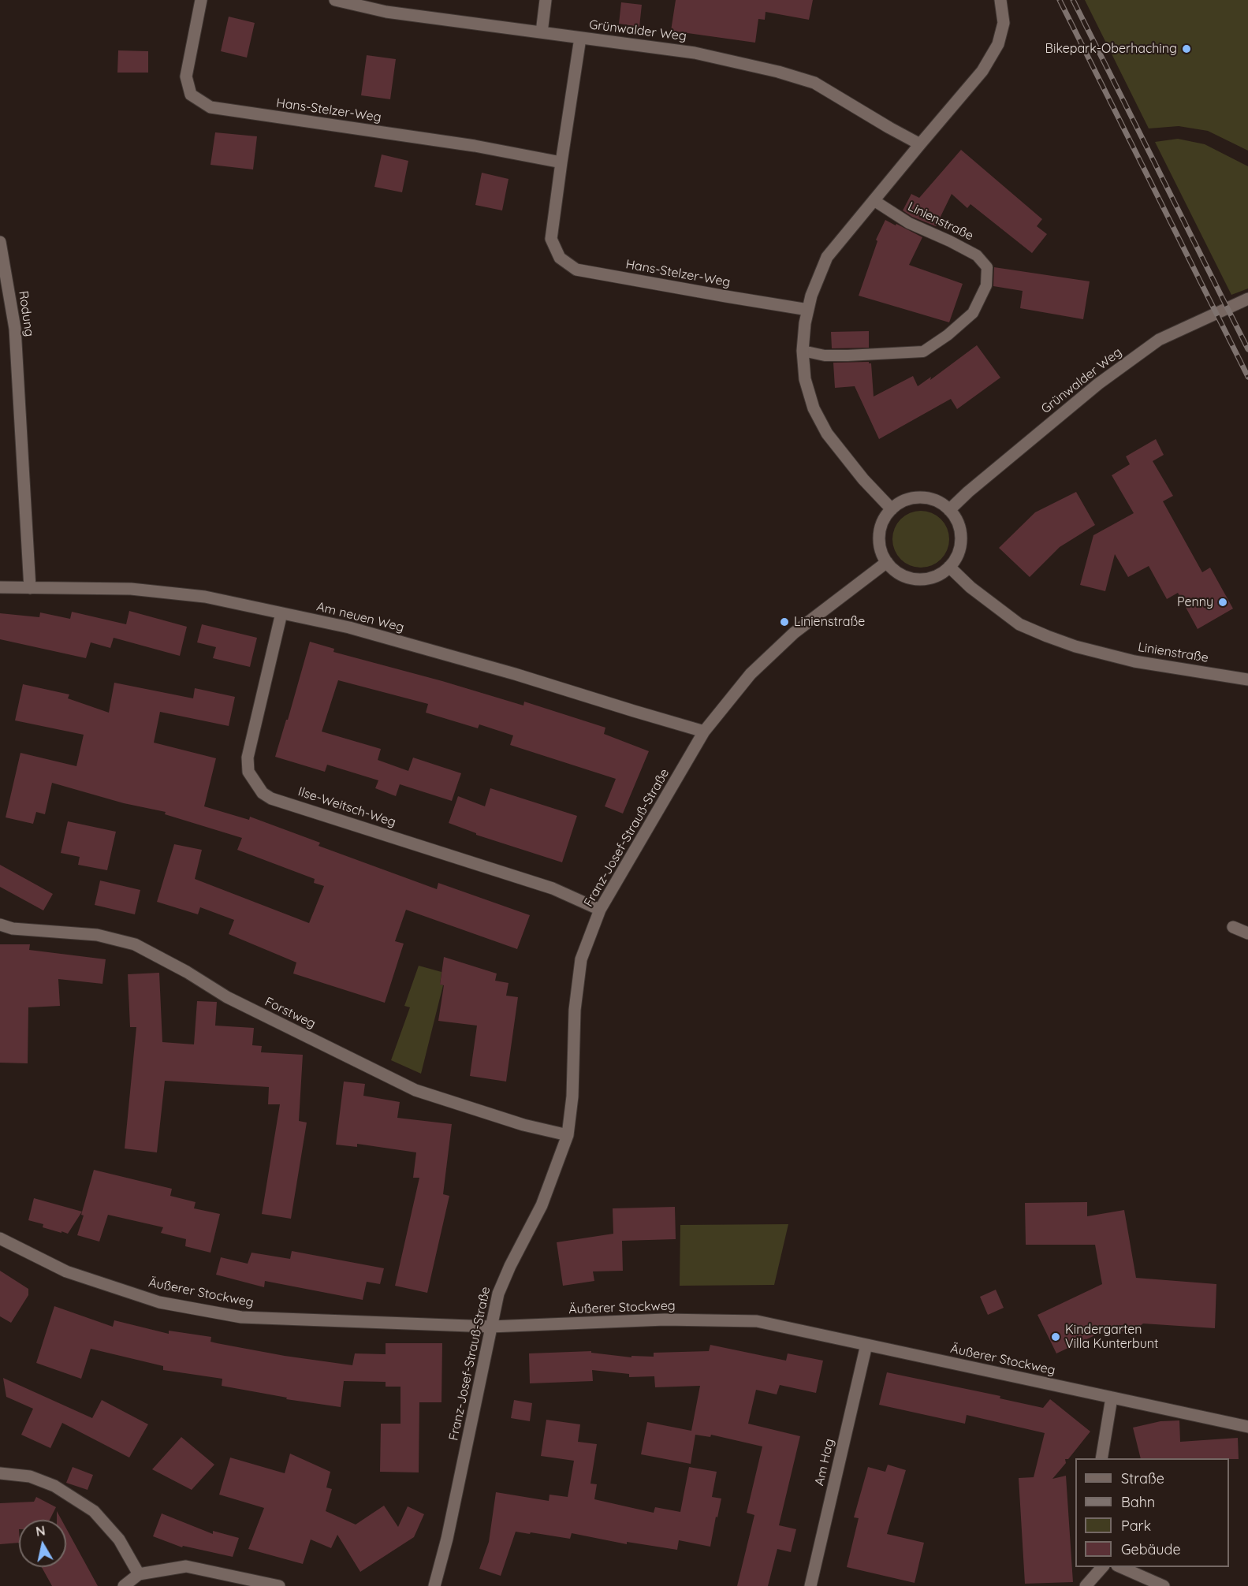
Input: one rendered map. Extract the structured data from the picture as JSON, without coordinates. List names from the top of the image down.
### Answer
{
  "streets": {
    "street": [
      "Grünwalder Weg",
      "Hans-Stelzer-Weg",
      "Linienstraße",
      "Rodung",
      "Am neuen Weg",
      "Ilse-Weitsch-Weg",
      "Franz-Josef-Strauß-Straße",
      "Forstweg",
      "Äußerer Stockweg",
      "Am Hag"
    ]
  },
  "crossings": [
    ["Grünwalder Weg", "Hans-Stelzer-Weg"],
    ["Grünwalder Weg", "Linienstraße"],
    ["Grünwalder Weg", "Franz-Josef-Strauß-Straße"],
    ["Linienstraße", "Franz-Josef-Strauß-Straße"],
    ["Rodung", "Am neuen Weg"],
    ["Am neuen Weg", "Ilse-Weitsch-Weg"],
    ["Am neuen Weg", "Franz-Josef-Strauß-Straße"],
    ["Ilse-Weitsch-Weg", "Franz-Josef-Strauß-Straße"],
    ["Franz-Josef-Strauß-Straße", "Forstweg"],
    ["Franz-Josef-Strauß-Straße", "Äußerer Stockweg"],
    ["Äußerer Stockweg", "Am Hag"]
  ],
  "places": [
    "Bikepark-Oberhaching",
    "Penny",
    "Linienstraße",
    "Kindergarten Villa Kunterbunt"
  ],
  "legend": [
    "Straße",
    "Bahn",
    "Park",
    "Gebäude"
  ],
  "north": "top"
}
